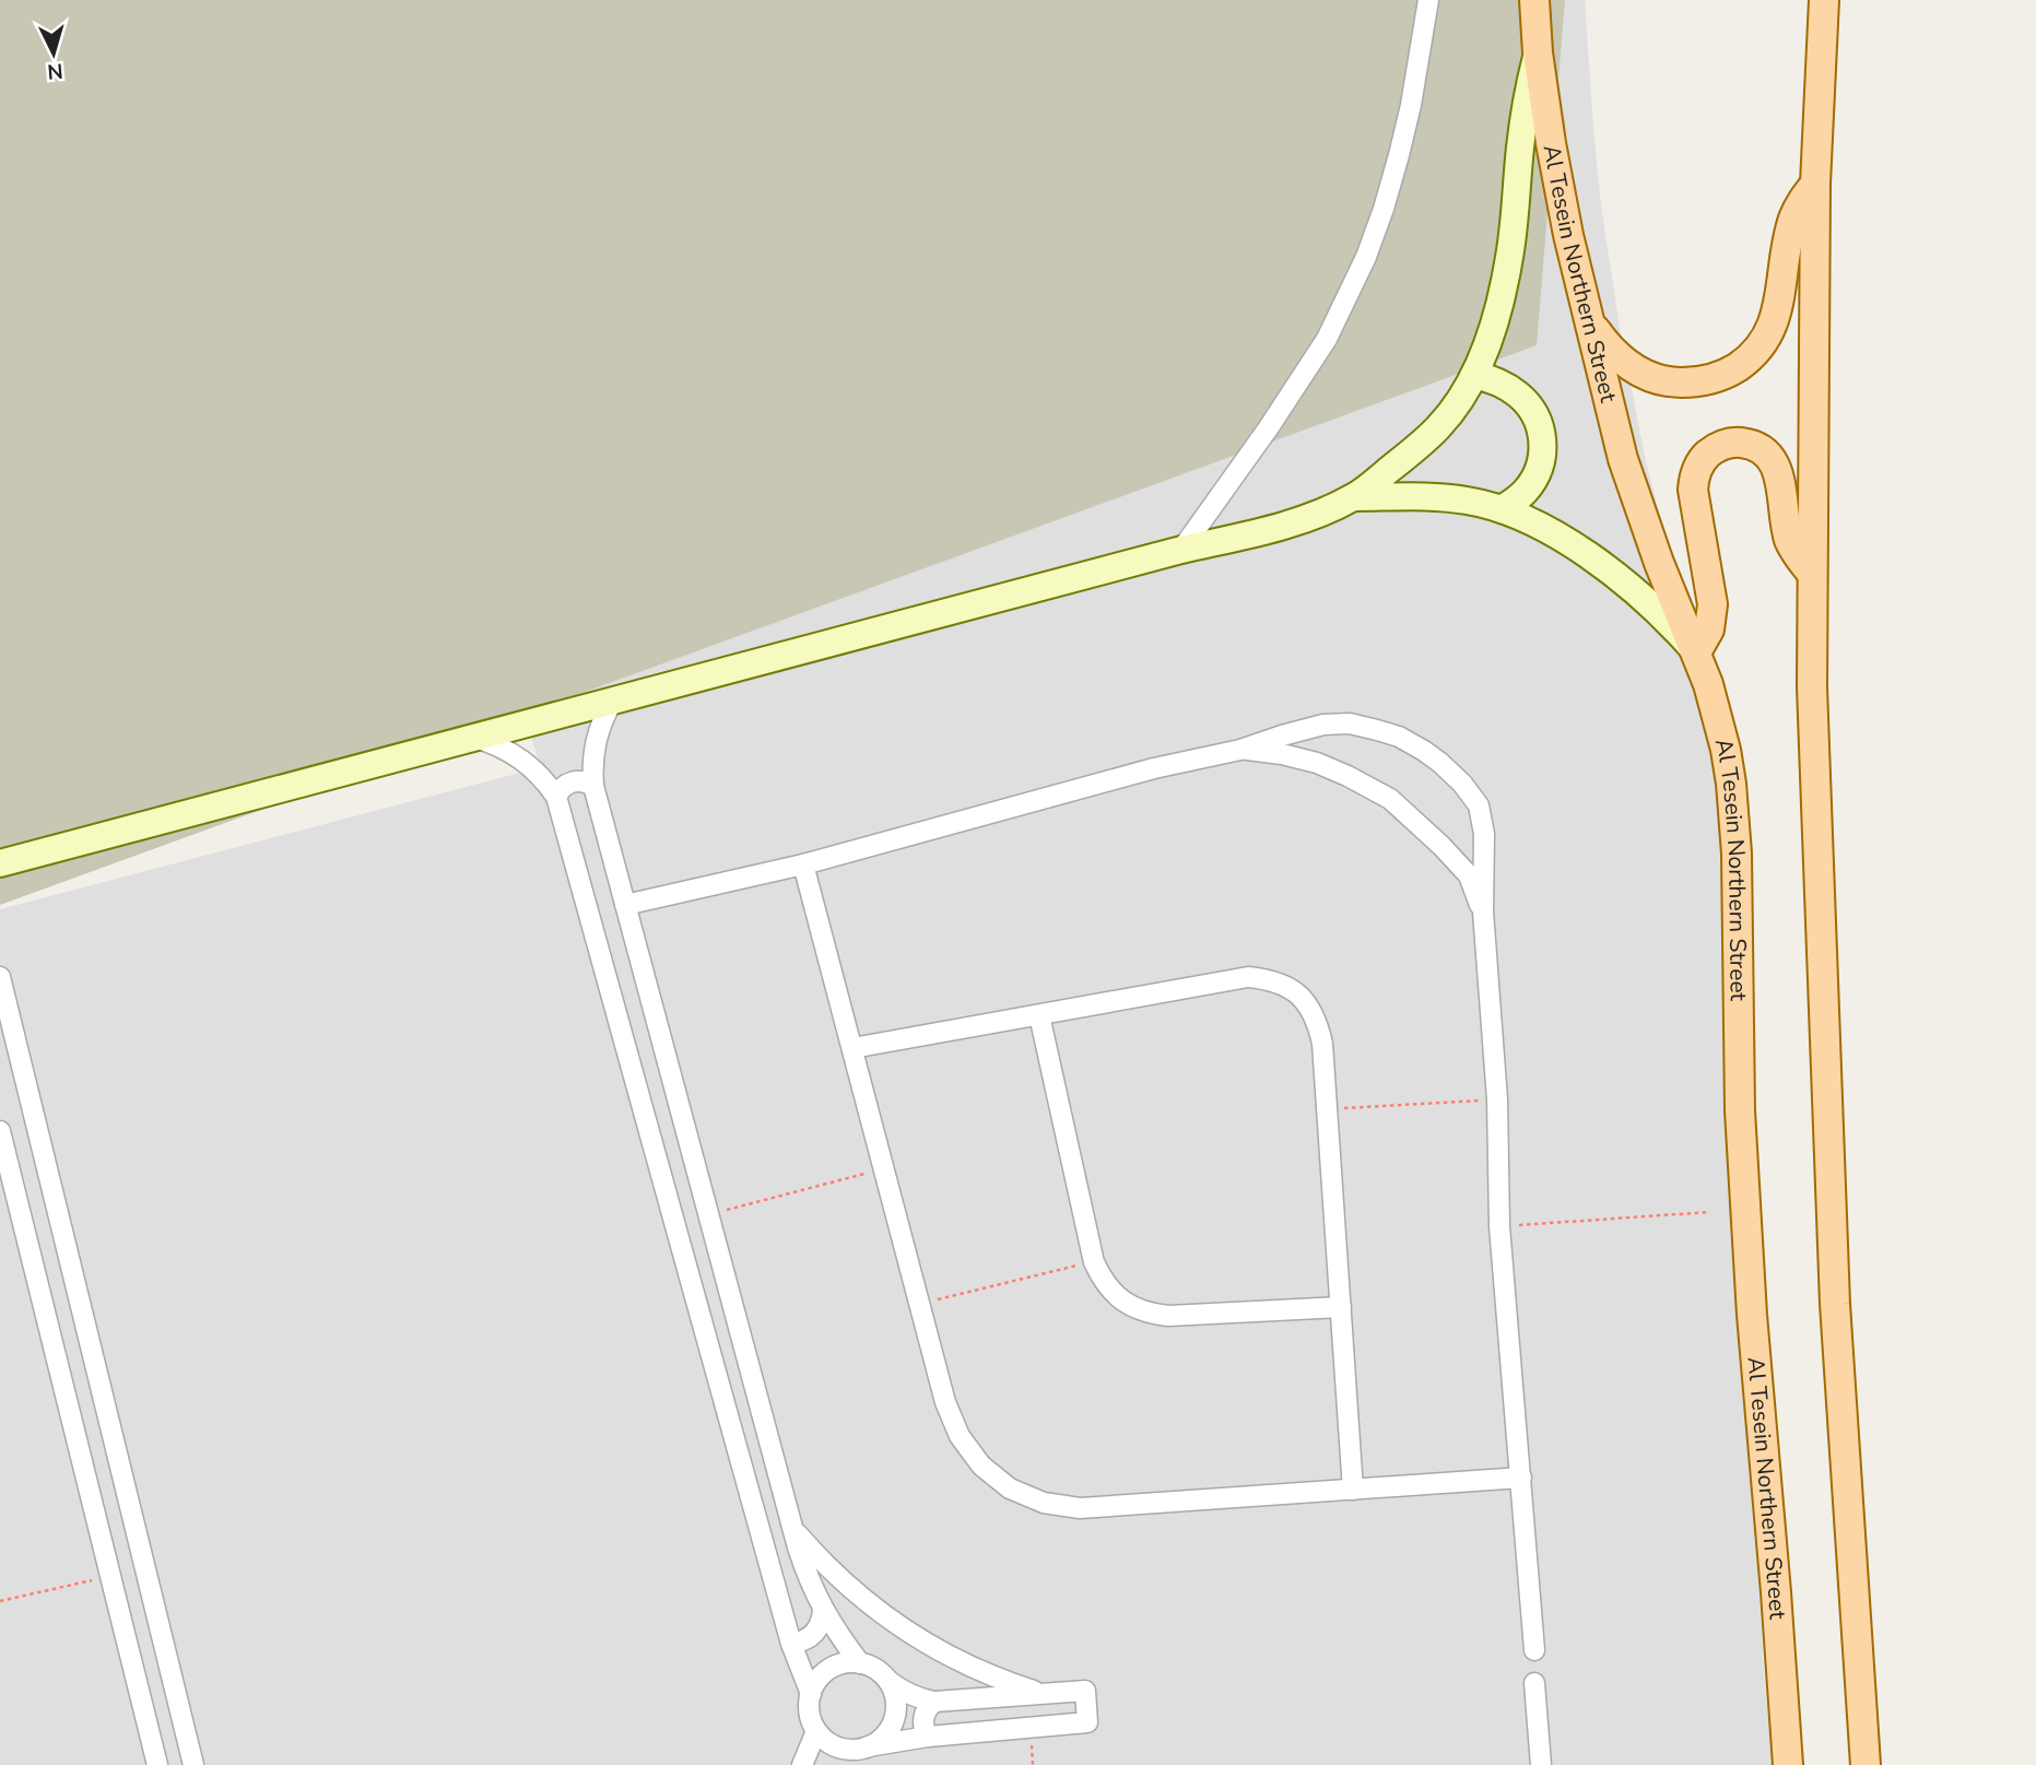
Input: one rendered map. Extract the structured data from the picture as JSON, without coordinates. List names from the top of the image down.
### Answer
{
  "streets": {
    "main road": ["Al Tesein Northern Street"]
  },
  "north": "bottom"
}
